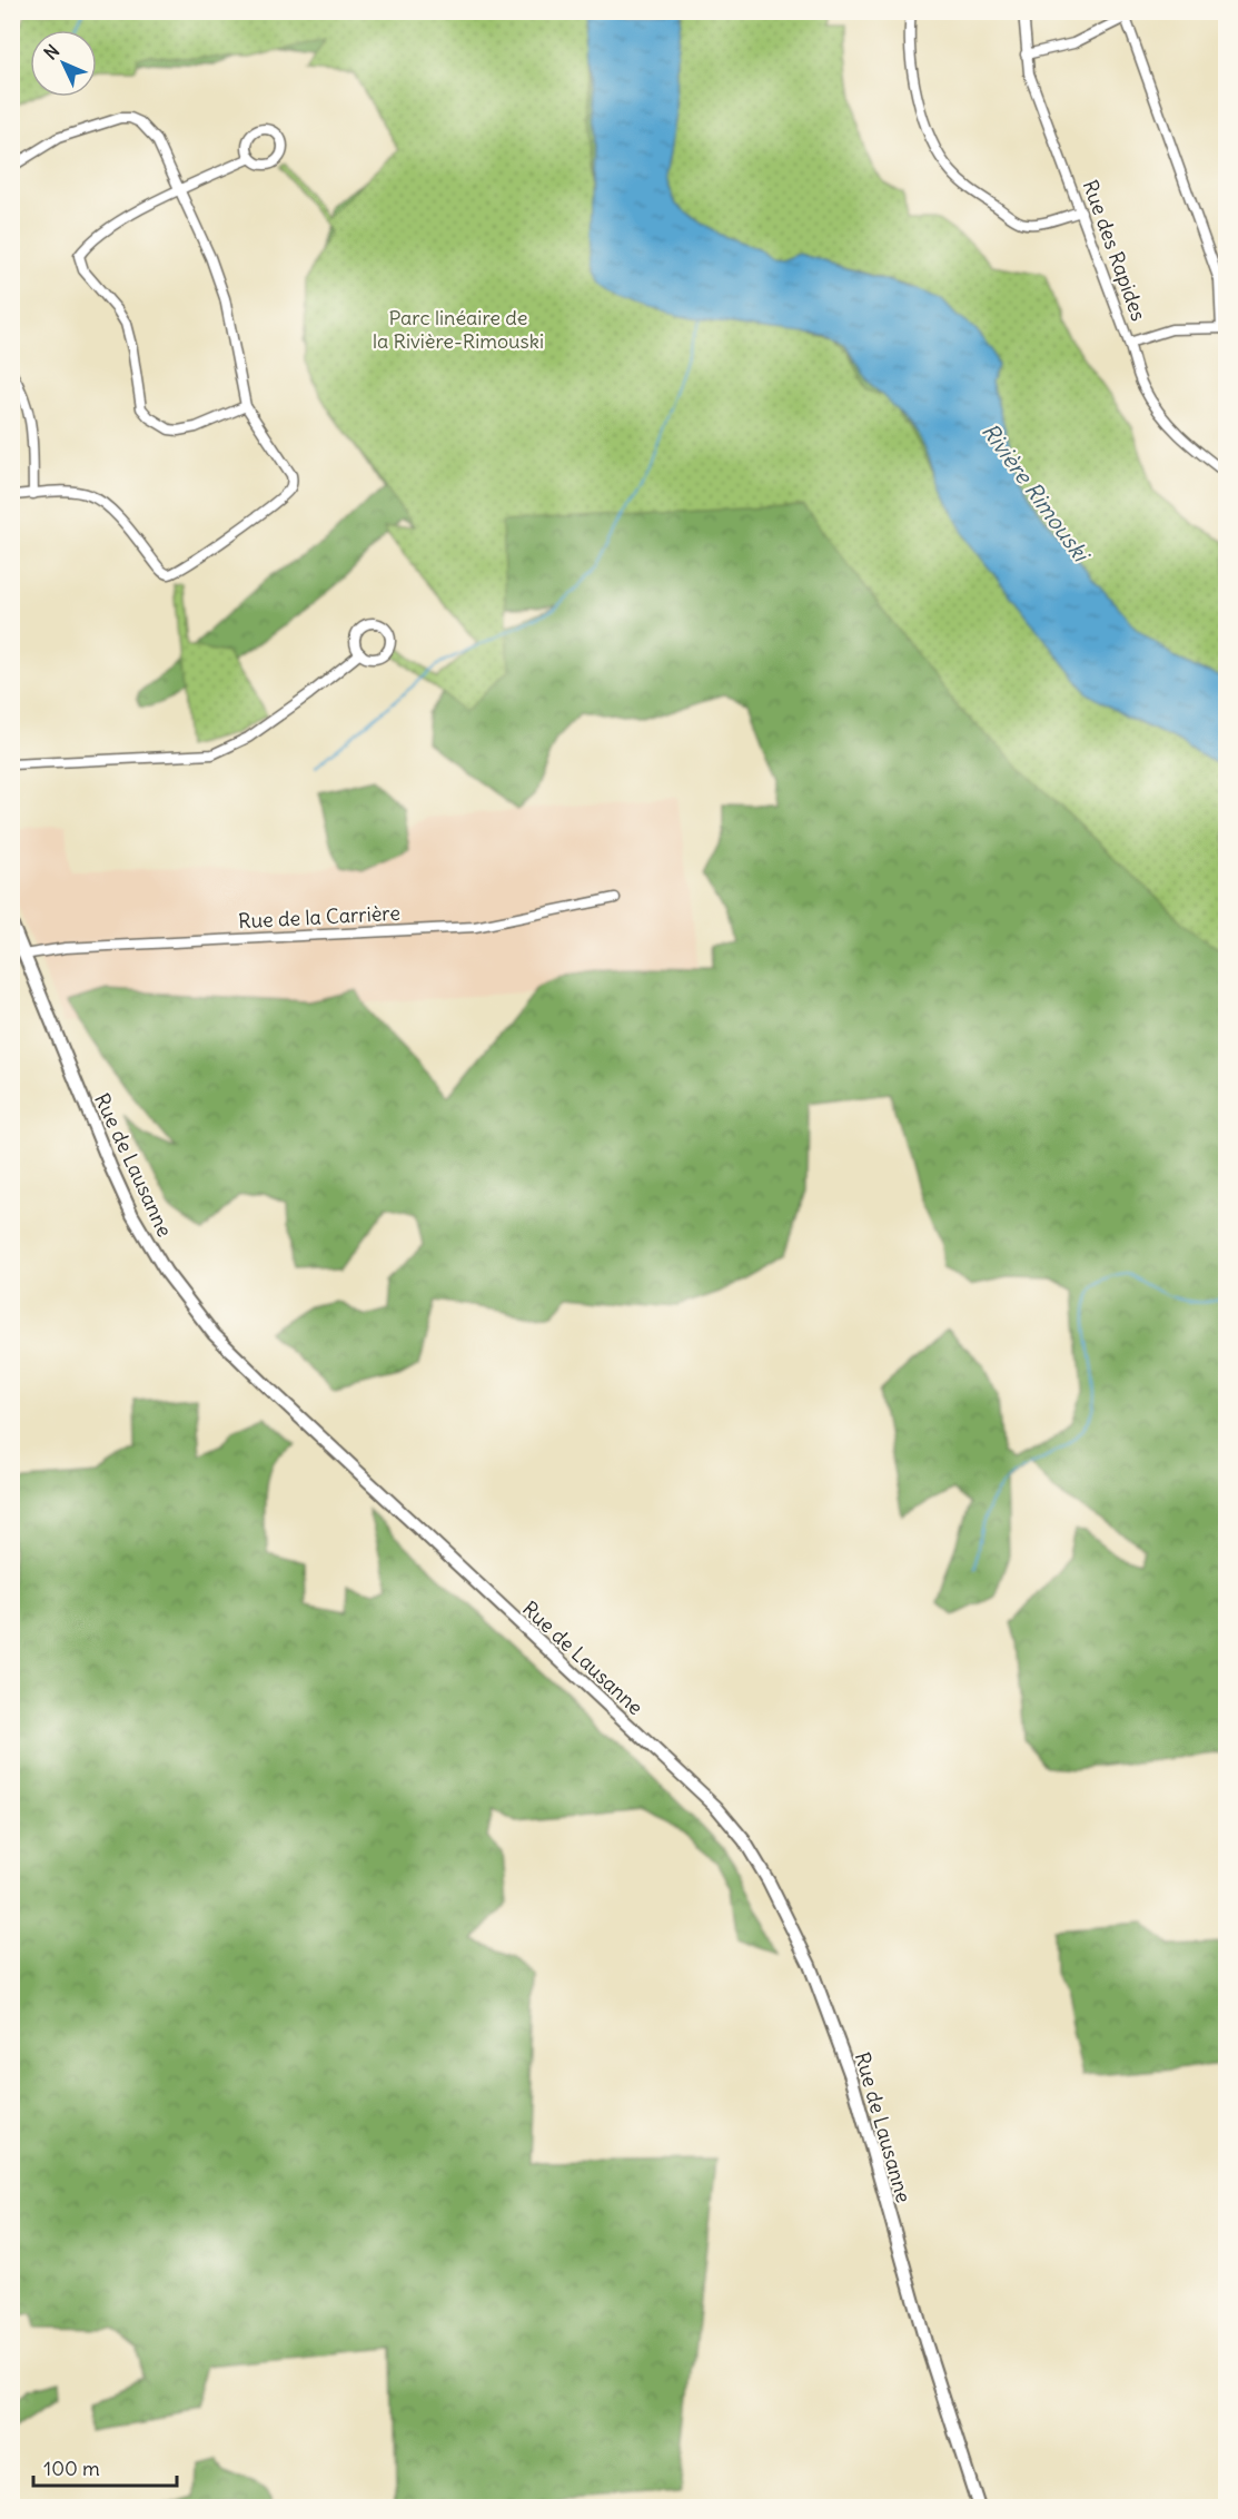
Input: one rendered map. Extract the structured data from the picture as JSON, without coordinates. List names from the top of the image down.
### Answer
{
  "streets": {
    "street": ["Rue des Rapides", "Rue de la Carrière", "Rue de Lausanne"]
  },
  "crossings": [
    ["Rue de la Carrière", "Rue de Lausanne"]
  ],
  "water": ["Rivière Rimouski"],
  "parks": ["Parc linéaire de la Rivière-Rimouski"],
  "scale_bar": "100 m",
  "north": "top left"
}
